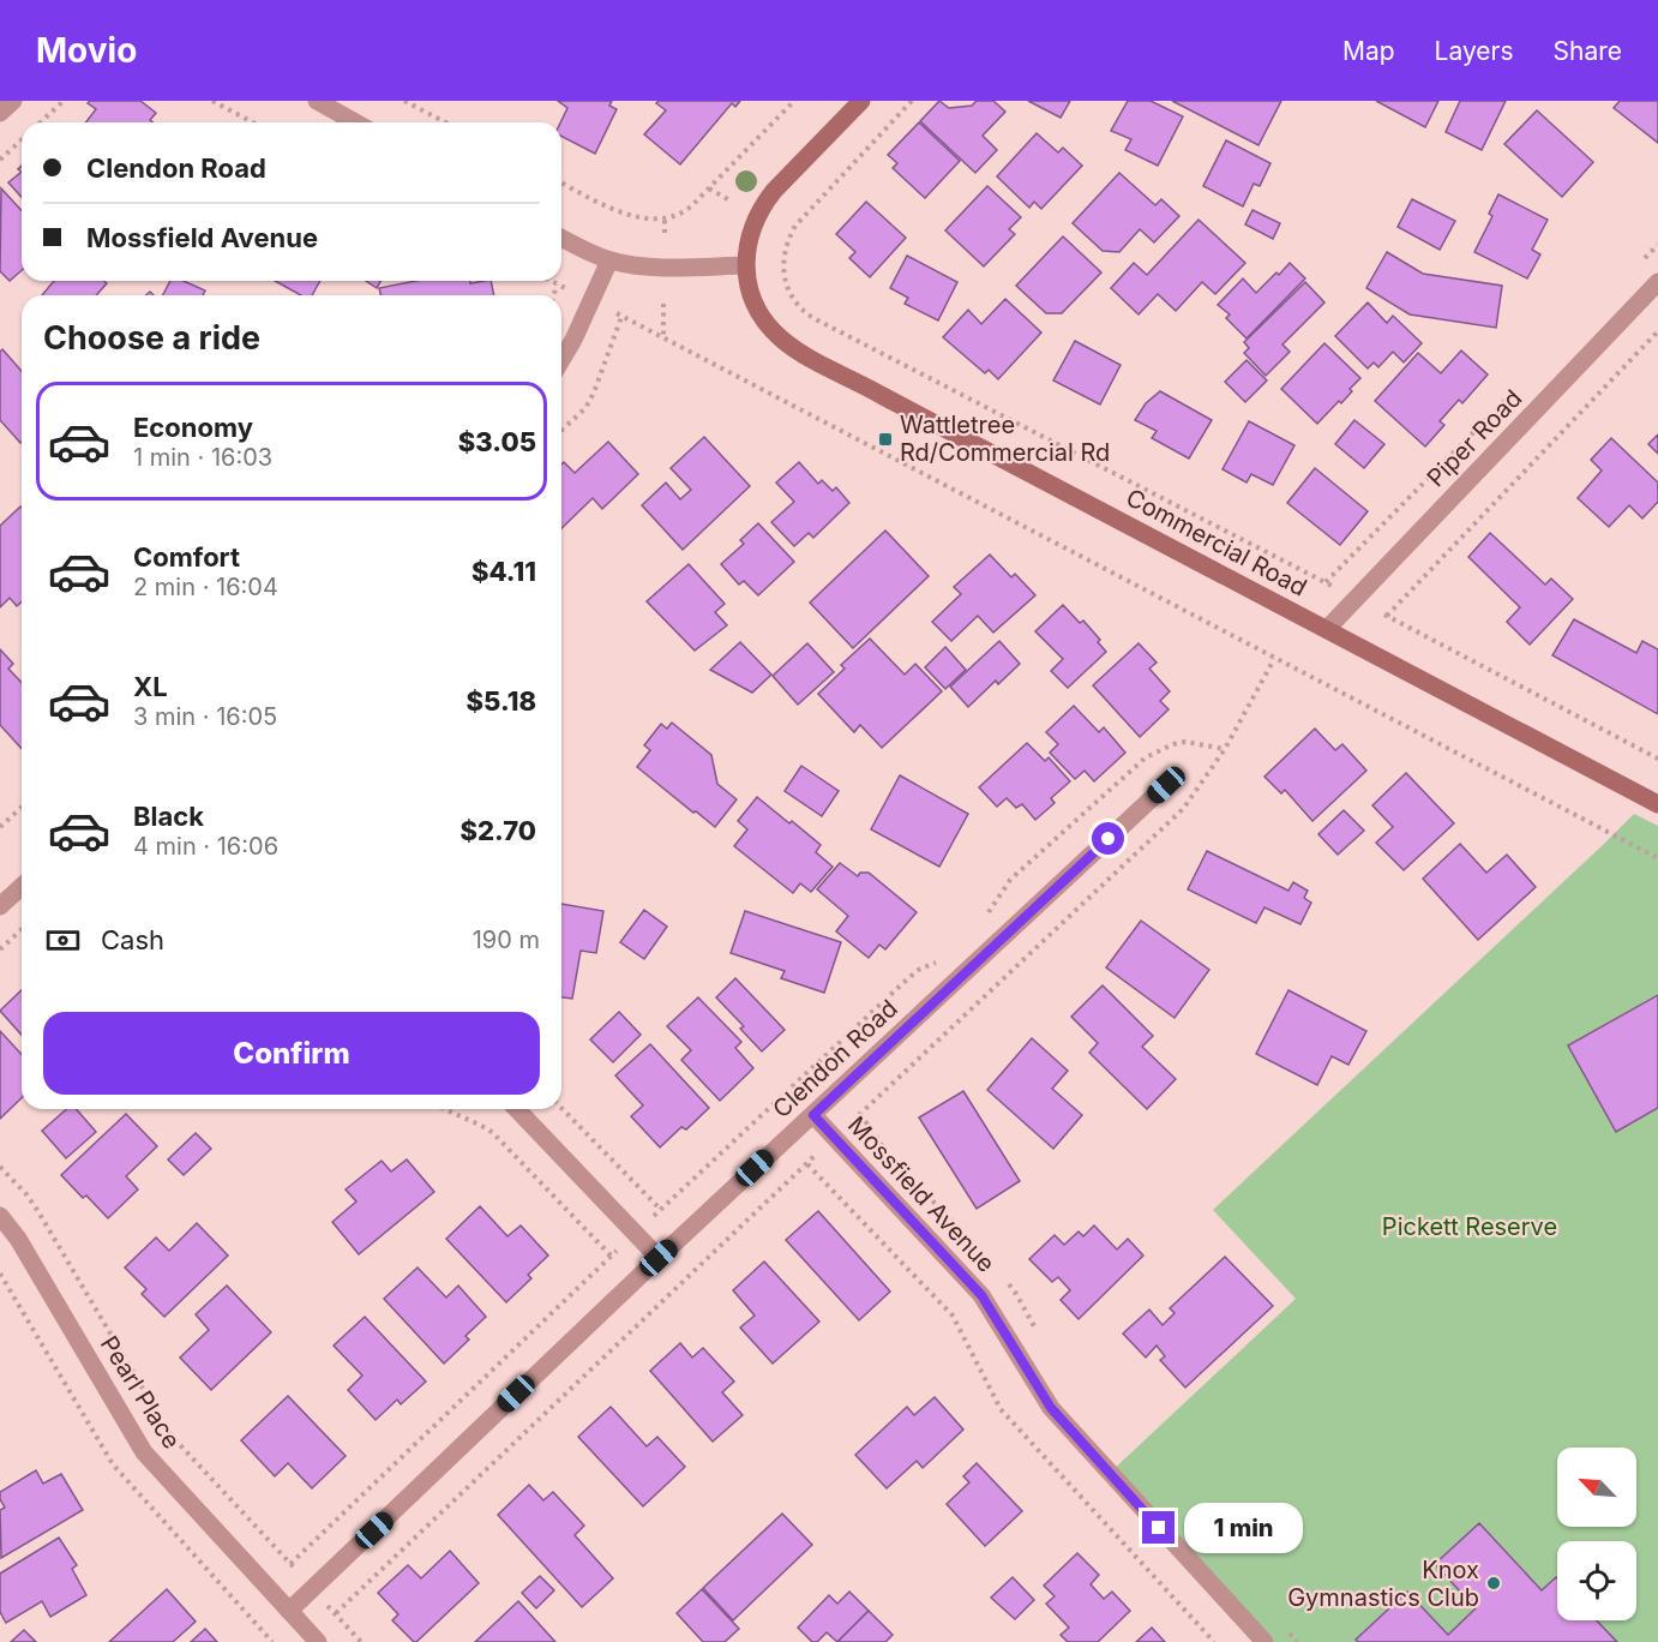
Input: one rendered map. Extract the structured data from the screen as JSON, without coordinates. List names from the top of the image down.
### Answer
{
  "streets": {
    "main road": ["Commercial Road"],
    "street": [
      "Piper Road",
      "Clendon Road",
      "Mossfield Avenue",
      "Pearl Place"
    ]
  },
  "crossings": [
    ["Piper Road", "Commercial Road"],
    ["Clendon Road", "Mossfield Avenue"],
    ["Clendon Road", "Pearl Place"]
  ],
  "parks": ["Pickett Reserve"],
  "places": {
    "transit": ["Wattletree Rd/Commercial Rd"],
    "other": ["Knox Gymnastics Club"]
  },
  "north": "top left",
  "page": {
    "header": "Movio",
    "nav": ["Map", "Layers", "Share"],
    "banner": ["Clendon Road", "Mossfield Avenue"],
    "heading": "Choose a ride",
    "list": [
      {
        "name": "Economy",
        "note": "1 min · 16:03",
        "value": "$3.05"
      },
      {
        "name": "Comfort",
        "note": "2 min · 16:04",
        "value": "$4.11"
      },
      {
        "name": "XL",
        "note": "3 min · 16:05",
        "value": "$5.18"
      },
      {
        "name": "Black",
        "note": "4 min · 16:06",
        "value": "$2.70"
      }
    ],
    "pay": ["Cash", "190 m"],
    "buttons": "Confirm",
    "bubble": "1 min"
  }
}
